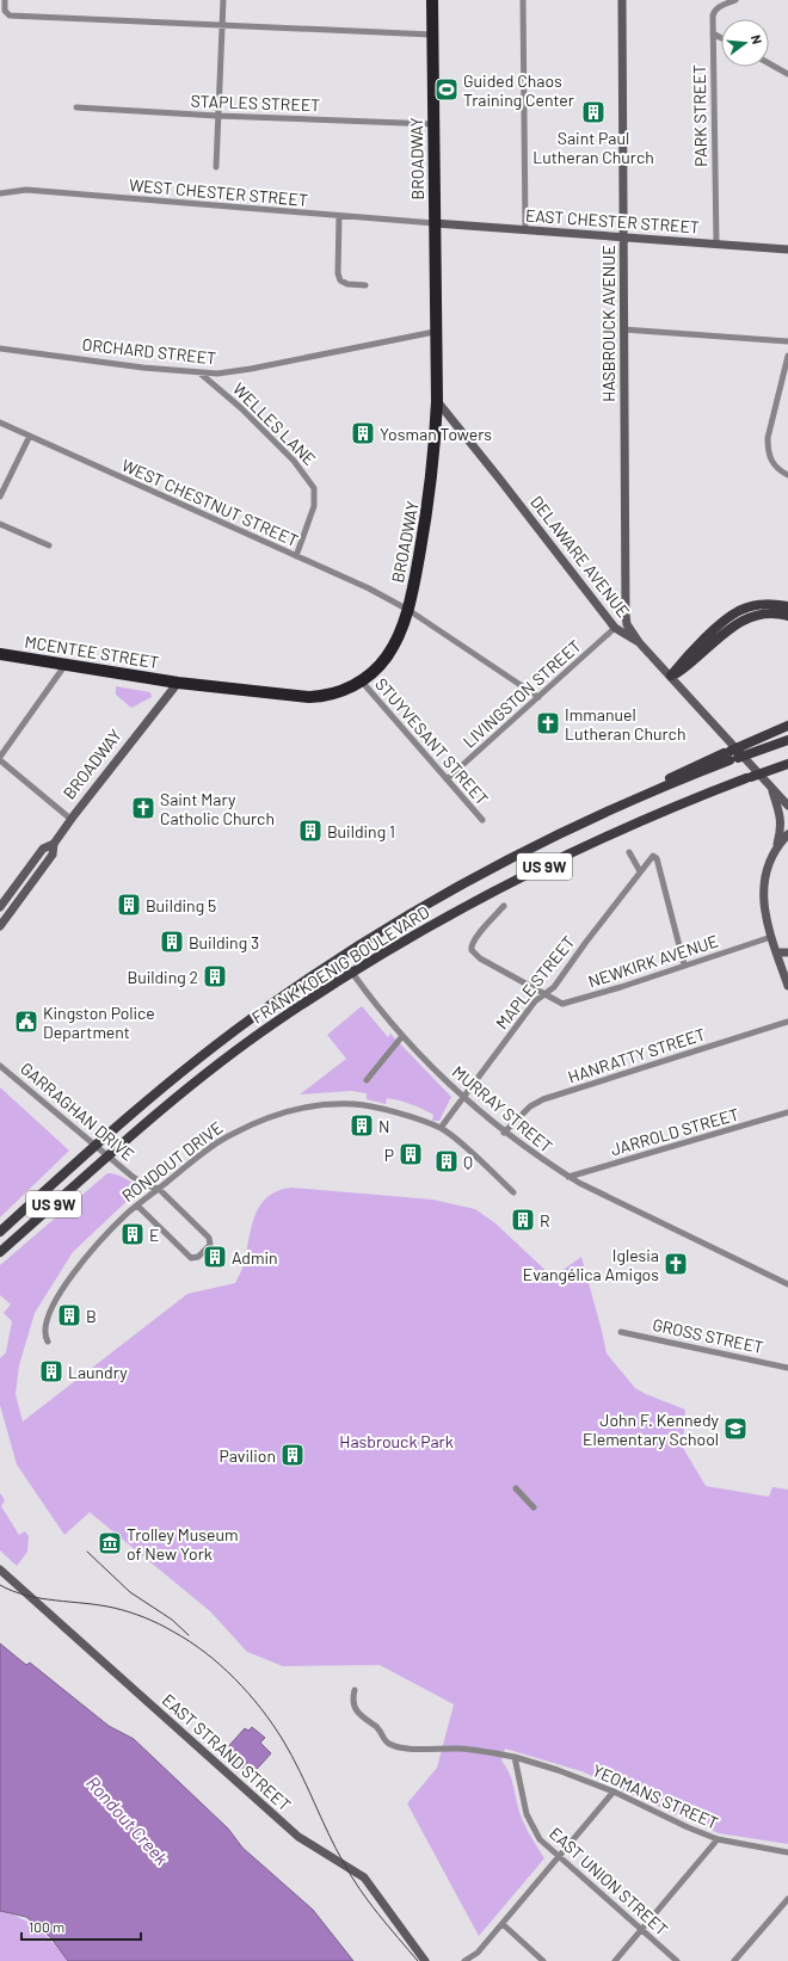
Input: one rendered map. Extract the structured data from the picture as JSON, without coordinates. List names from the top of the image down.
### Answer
{
  "streets": {
    "highway": ["BROADWAY", "MCENTEE STREET"],
    "main road": ["US 9W", "FRANK KOENIG BOULEVARD"],
    "street": [
      "STAPLES STREET",
      "PARK STREET",
      "WEST CHESTER STREET",
      "EAST CHESTER STREET",
      "HASBROUCK AVENUE",
      "ORCHARD STREET",
      "WELLES LANE",
      "WEST CHESTNUT STREET",
      "DELAWARE AVENUE",
      "LIVINGSTON STREET",
      "STUYVESANT STREET",
      "NEWKIRK AVENUE",
      "MAPLE STREET",
      "HANRATTY STREET",
      "MURRAY STREET",
      "GARRAGHAN DRIVE",
      "JARROLD STREET",
      "RONDOUT DRIVE",
      "GROSS STREET",
      "EAST STRAND STREET",
      "YEOMANS STREET",
      "EAST UNION STREET"
    ]
  },
  "crossings": [
    ["STAPLES STREET", "BROADWAY"],
    ["PARK STREET", "EAST CHESTER STREET"],
    ["BROADWAY", "WEST CHESTER STREET"],
    ["BROADWAY", "EAST CHESTER STREET"],
    ["BROADWAY", "ORCHARD STREET"],
    ["BROADWAY", "WEST CHESTNUT STREET"],
    ["BROADWAY", "DELAWARE AVENUE"],
    ["BROADWAY", "MCENTEE STREET"],
    ["BROADWAY", "STUYVESANT STREET"],
    ["WEST CHESTER STREET", "EAST CHESTER STREET"],
    ["EAST CHESTER STREET", "HASBROUCK AVENUE"],
    ["HASBROUCK AVENUE", "DELAWARE AVENUE"],
    ["ORCHARD STREET", "WELLES LANE"],
    ["WELLES LANE", "WEST CHESTNUT STREET"],
    ["WEST CHESTNUT STREET", "LIVINGSTON STREET"],
    ["DELAWARE AVENUE", "LIVINGSTON STREET"],
    ["LIVINGSTON STREET", "STUYVESANT STREET"],
    ["NEWKIRK AVENUE", "MAPLE STREET"],
    ["FRANK KOENIG BOULEVARD", "MURRAY STREET"],
    ["FRANK KOENIG BOULEVARD", "GARRAGHAN DRIVE"],
    ["MAPLE STREET", "MURRAY STREET"],
    ["HANRATTY STREET", "MURRAY STREET"],
    ["MURRAY STREET", "JARROLD STREET"],
    ["GARRAGHAN DRIVE", "RONDOUT DRIVE"],
    ["YEOMANS STREET", "EAST UNION STREET"]
  ],
  "water": ["Rondout Creek"],
  "parks": ["Hasbrouck Park"],
  "places": {
    "sports": ["Guided Chaos Training Center"],
    "building": [
      "Saint Paul Lutheran Church",
      "Yosman Towers",
      "Building 1",
      "Building 5",
      "Building 3",
      "Building 2",
      "N",
      "P",
      "Q",
      "R",
      "E",
      "Admin",
      "B",
      "Laundry",
      "Pavilion"
    ],
    "church": ["Immanuel Lutheran Church", "Saint Mary Catholic Church", "Iglesia Evangélica Amigos"],
    "public building": ["Kingston Police Department"],
    "school or university": ["John F. Kennedy Elementary School"],
    "museum": ["Trolley Museum of New York"]
  },
  "scale_bar": "100 m",
  "north": "right"
}
